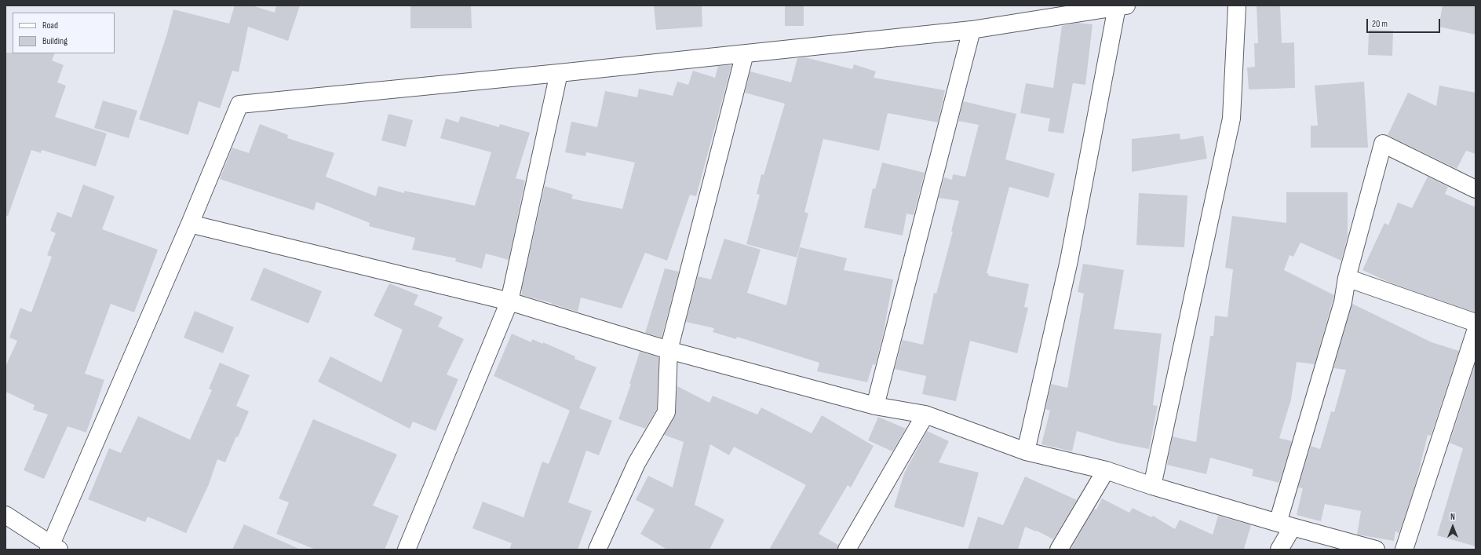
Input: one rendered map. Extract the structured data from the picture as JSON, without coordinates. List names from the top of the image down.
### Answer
{
  "legend": ["Road", "Building"],
  "scale_bar": "20 m",
  "north": "top"
}
